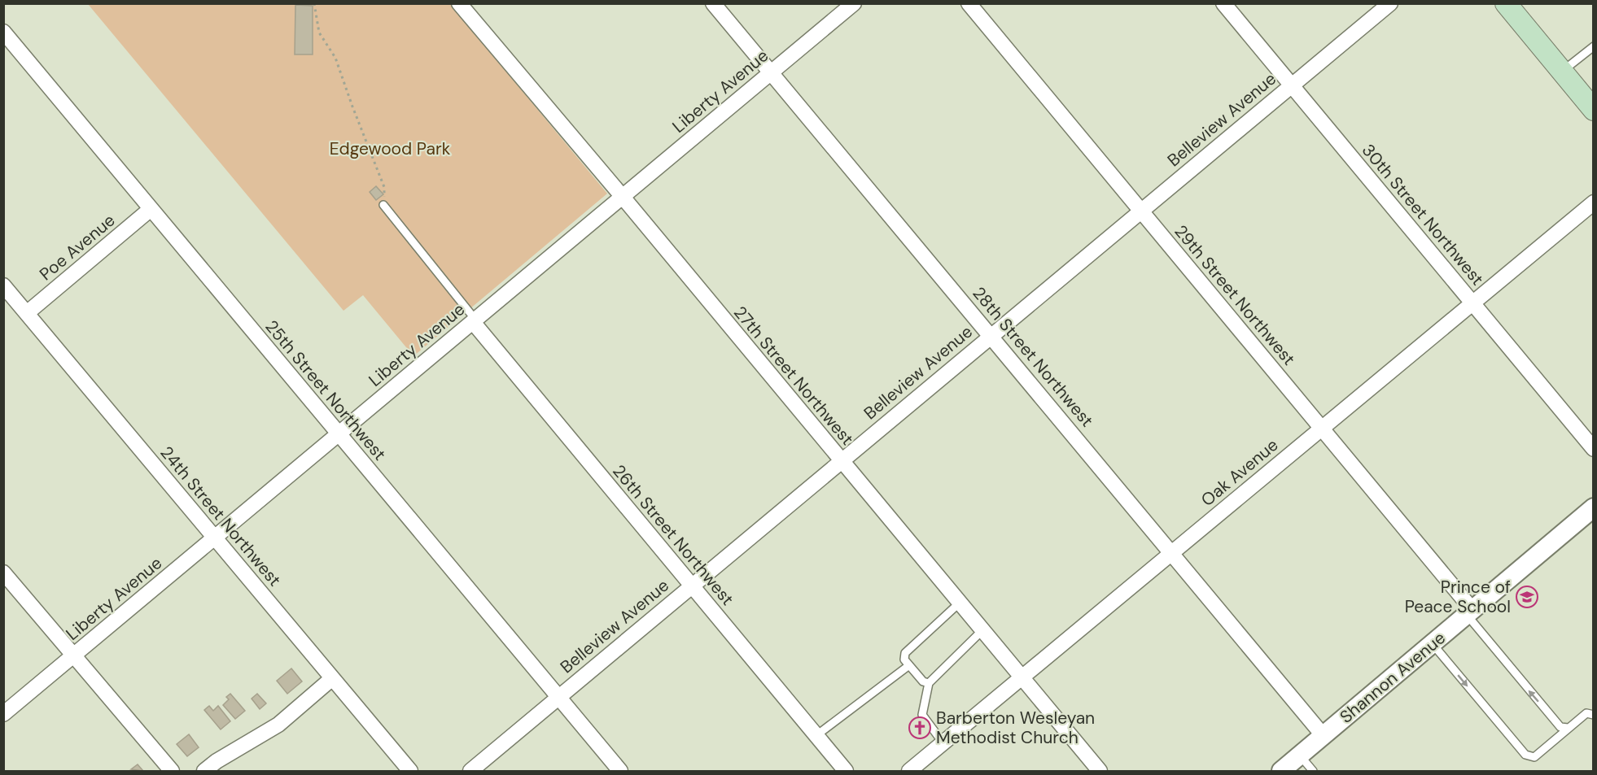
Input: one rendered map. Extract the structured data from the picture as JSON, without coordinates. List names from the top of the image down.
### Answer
{
  "streets": {
    "street": [
      "Liberty Avenue",
      "Belleview Avenue",
      "30th Street Northwest",
      "Poe Avenue",
      "29th Street Northwest",
      "28th Street Northwest",
      "27th Street Northwest",
      "25th Street Northwest",
      "Oak Avenue",
      "24th Street Northwest",
      "26th Street Northwest",
      "Shannon Avenue"
    ]
  },
  "crossings": [
    ["Liberty Avenue", "28th Street Northwest"],
    ["Liberty Avenue", "27th Street Northwest"],
    ["Liberty Avenue", "25th Street Northwest"],
    ["Liberty Avenue", "24th Street Northwest"],
    ["Liberty Avenue", "26th Street Northwest"],
    ["Belleview Avenue", "30th Street Northwest"],
    ["Belleview Avenue", "29th Street Northwest"],
    ["Belleview Avenue", "28th Street Northwest"],
    ["Belleview Avenue", "27th Street Northwest"],
    ["Belleview Avenue", "25th Street Northwest"],
    ["Belleview Avenue", "26th Street Northwest"],
    ["30th Street Northwest", "Oak Avenue"],
    ["Poe Avenue", "25th Street Northwest"],
    ["Poe Avenue", "24th Street Northwest"],
    ["29th Street Northwest", "Oak Avenue"],
    ["29th Street Northwest", "Shannon Avenue"],
    ["28th Street Northwest", "Oak Avenue"],
    ["28th Street Northwest", "Shannon Avenue"],
    ["27th Street Northwest", "Oak Avenue"]
  ],
  "parks": ["Edgewood Park"],
  "places": {
    "school or university": ["Prince of Peace School"],
    "church": ["Barberton Wesleyan Methodist Church"]
  }
}
